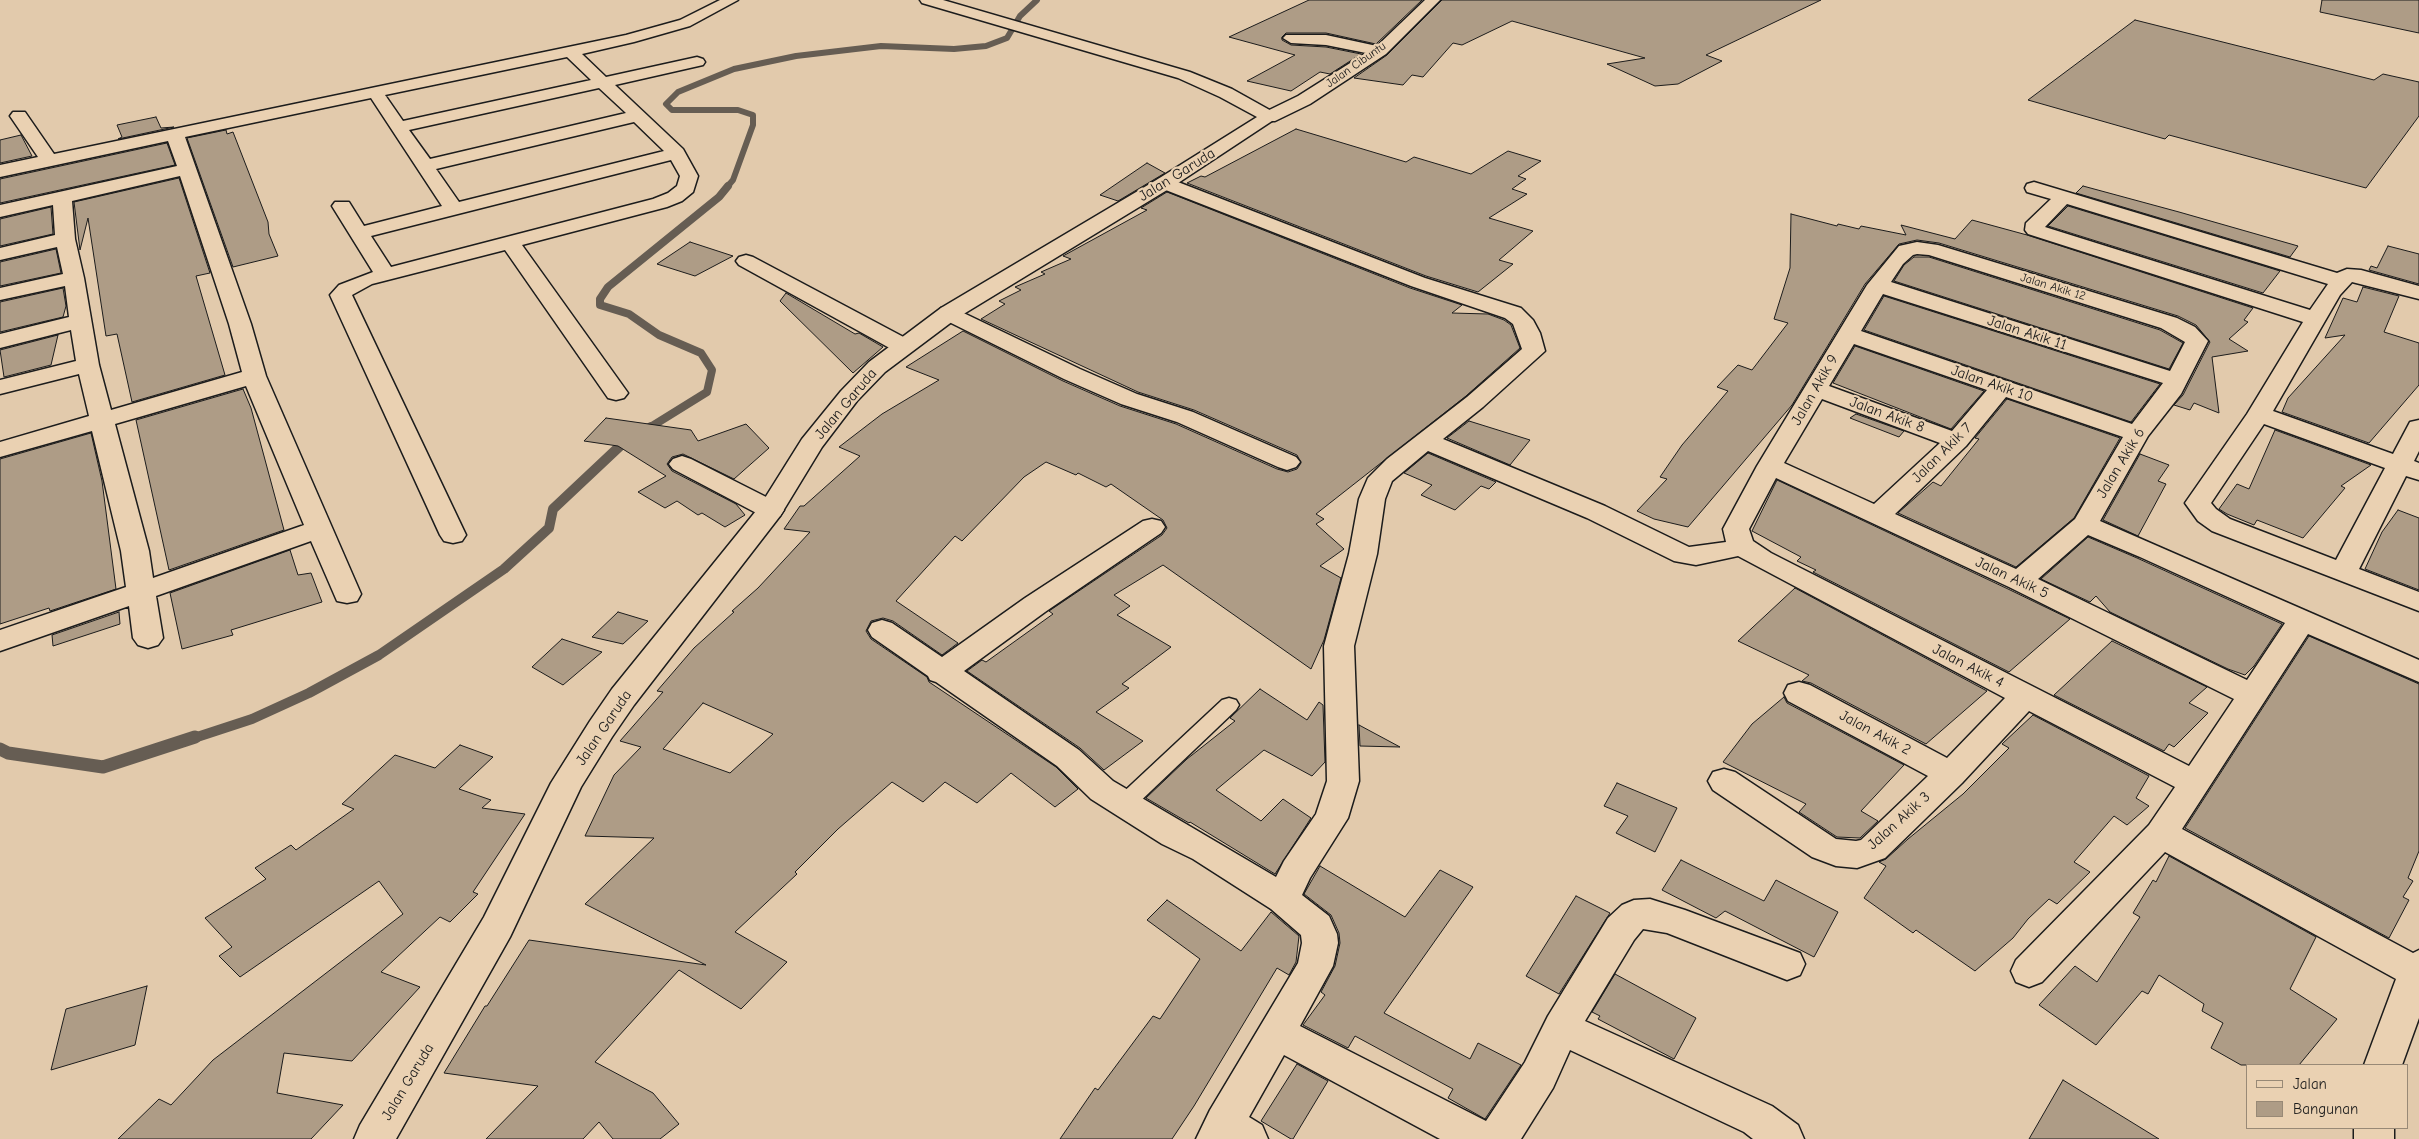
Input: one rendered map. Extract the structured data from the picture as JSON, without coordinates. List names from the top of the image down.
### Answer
{
  "streets": {
    "street": [
      "Jalan Cibuntu",
      "Jalan Garuda",
      "Jalan Akik 12",
      "Jalan Akik 11",
      "Jalan Akik 10",
      "Jalan Akik 9",
      "Jalan Akik 8",
      "Jalan Akik 7",
      "Jalan Akik 6",
      "Jalan Akik 5",
      "Jalan Akik 4",
      "Jalan Akik 2",
      "Jalan Akik 3"
    ]
  },
  "crossings": [
    ["Jalan Cibuntu", "Jalan Garuda"],
    ["Jalan Akik 12", "Jalan Akik 9"],
    ["Jalan Akik 12", "Jalan Akik 6"],
    ["Jalan Akik 11", "Jalan Akik 9"],
    ["Jalan Akik 11", "Jalan Akik 6"],
    ["Jalan Akik 10", "Jalan Akik 9"],
    ["Jalan Akik 10", "Jalan Akik 7"],
    ["Jalan Akik 10", "Jalan Akik 6"],
    ["Jalan Akik 9", "Jalan Akik 8"],
    ["Jalan Akik 9", "Jalan Akik 5"],
    ["Jalan Akik 9", "Jalan Akik 4"],
    ["Jalan Akik 8", "Jalan Akik 7"],
    ["Jalan Akik 7", "Jalan Akik 5"],
    ["Jalan Akik 6", "Jalan Akik 5"],
    ["Jalan Akik 4", "Jalan Akik 3"],
    ["Jalan Akik 2", "Jalan Akik 3"]
  ],
  "legend": ["Jalan", "Bangunan"]
}
